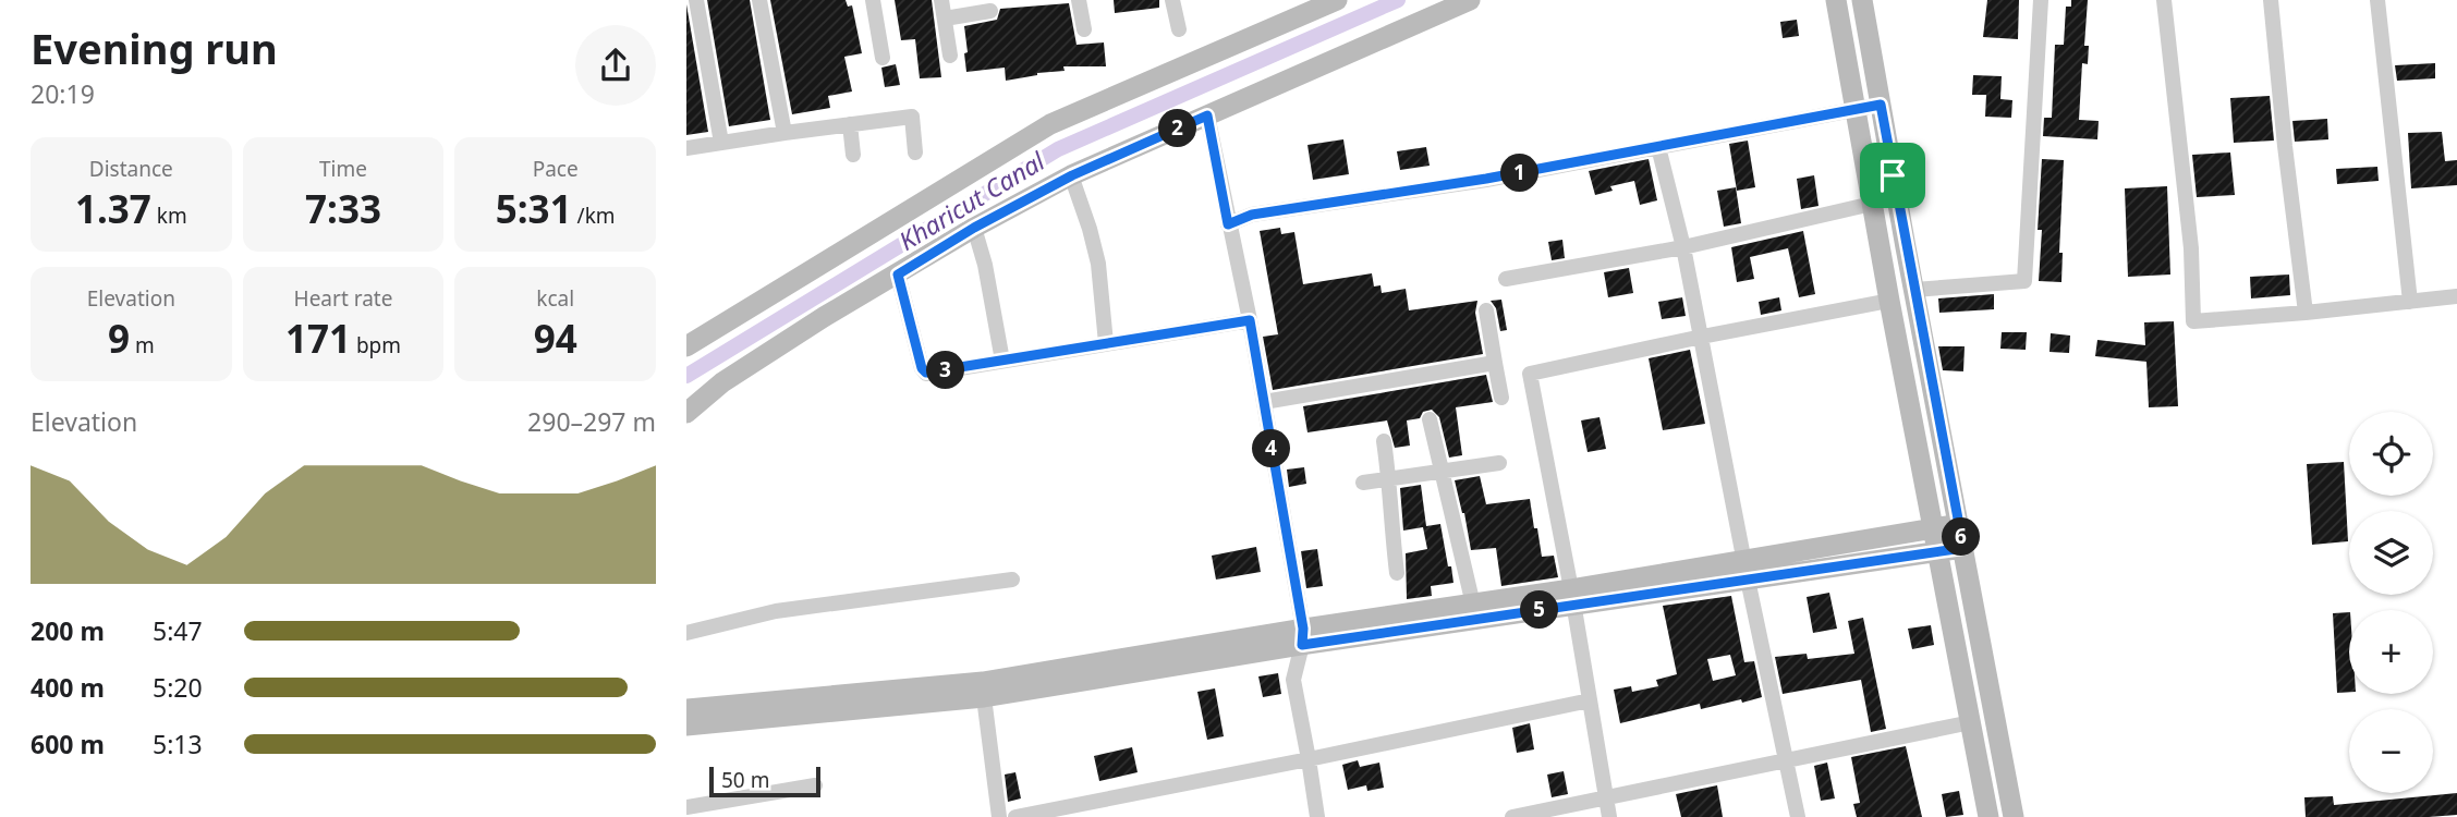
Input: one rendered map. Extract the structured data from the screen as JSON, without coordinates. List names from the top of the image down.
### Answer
{
  "water": ["Kharicut Canal"],
  "scale_bar": "50 m",
  "page": {
    "heading": ["Evening run", "20:19"],
    "pins": [
      "2",
      "1",
      "3",
      "4",
      "6",
      "5"
    ],
    "stats": [
      ["Distance", "1.37 km"],
      ["Time", "7:33"],
      ["Pace", "5:31 /km"],
      ["Elevation", "9 m"],
      ["Heart rate", "171 bpm"],
      ["kcal", "94"]
    ],
    "chart": ["Elevation", "290–297 m"],
    "map_buttons": ["+", "−"],
    "list": [
      {
        "name": "200 m",
        "note": "5:47"
      },
      {
        "name": "400 m",
        "note": "5:20"
      },
      {
        "name": "600 m",
        "note": "5:13"
      }
    ],
    "scale": "50 m"
  }
}
